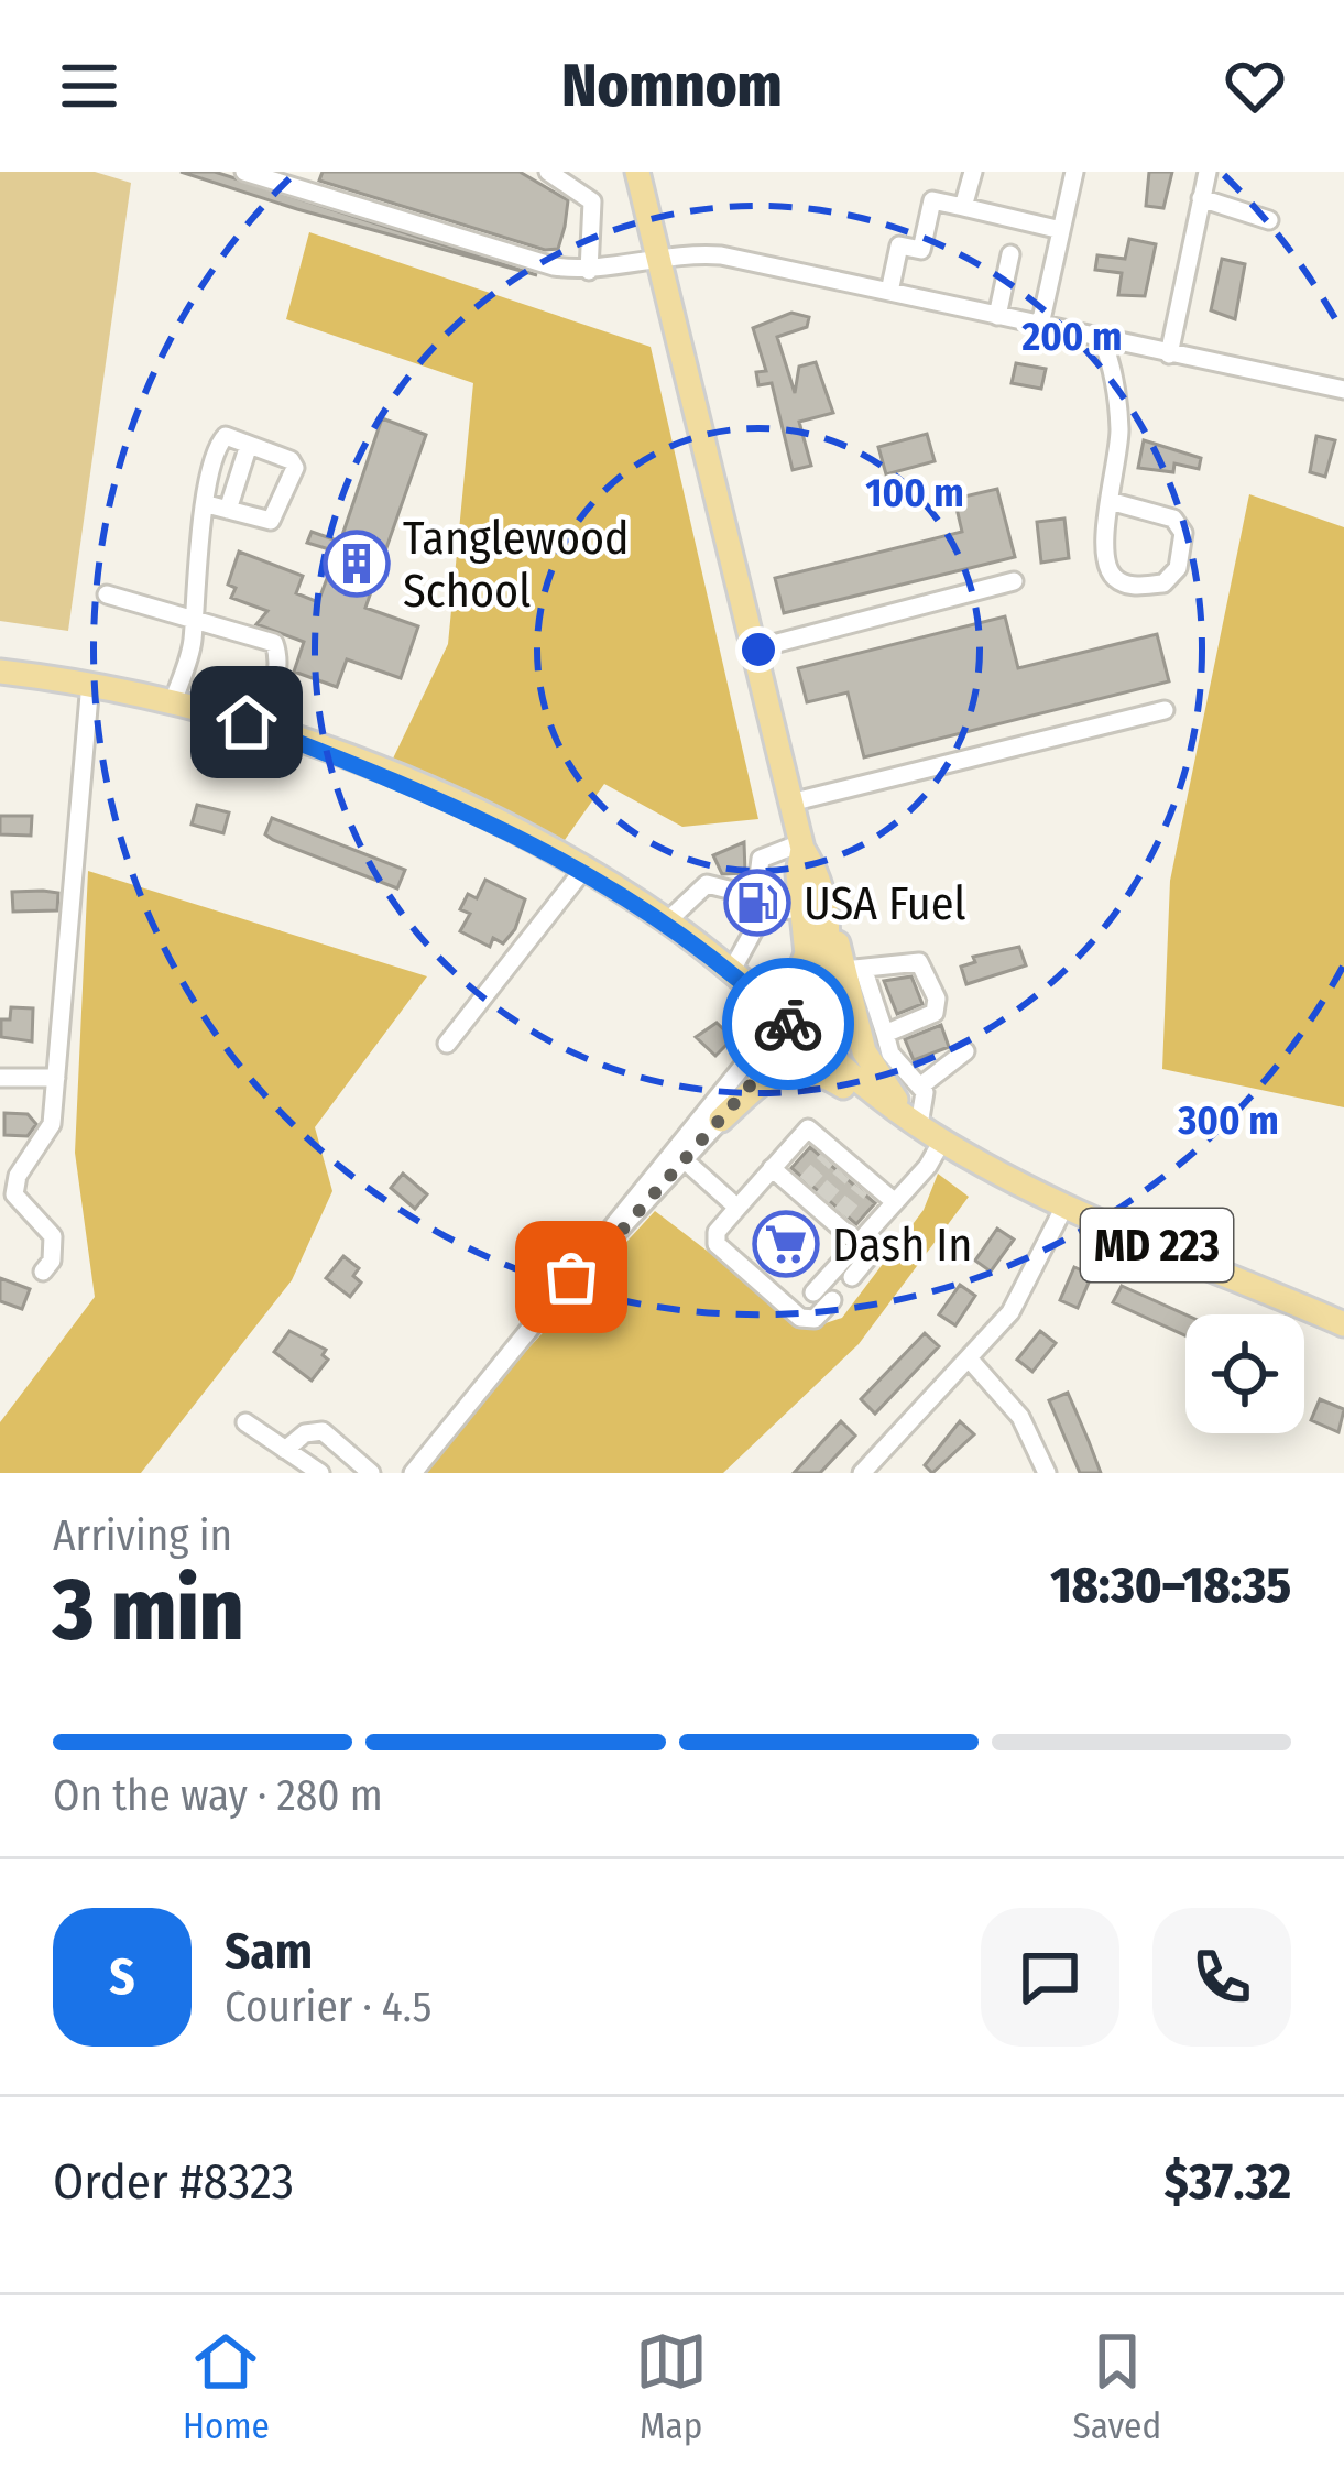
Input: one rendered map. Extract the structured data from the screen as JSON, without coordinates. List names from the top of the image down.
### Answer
{
  "streets": {
    "main road": ["MD 223"]
  },
  "places": {
    "building": ["Tanglewood School"],
    "fuel station": ["USA Fuel"],
    "supermarket": ["Dash In"]
  },
  "page": {
    "header": "Nomnom",
    "heading": ["3 min", "Arriving in", "18:30–18:35"],
    "panel": [
      "Sam",
      "Courier · 4.5",
      "Order #8323",
      "$37.32"
    ],
    "bar": "On the way · 280 m",
    "round": "S",
    "tabs": ["Home", "Map", "Saved"]
  },
  "rings": ["200 m", "100 m", "300 m"]
}
